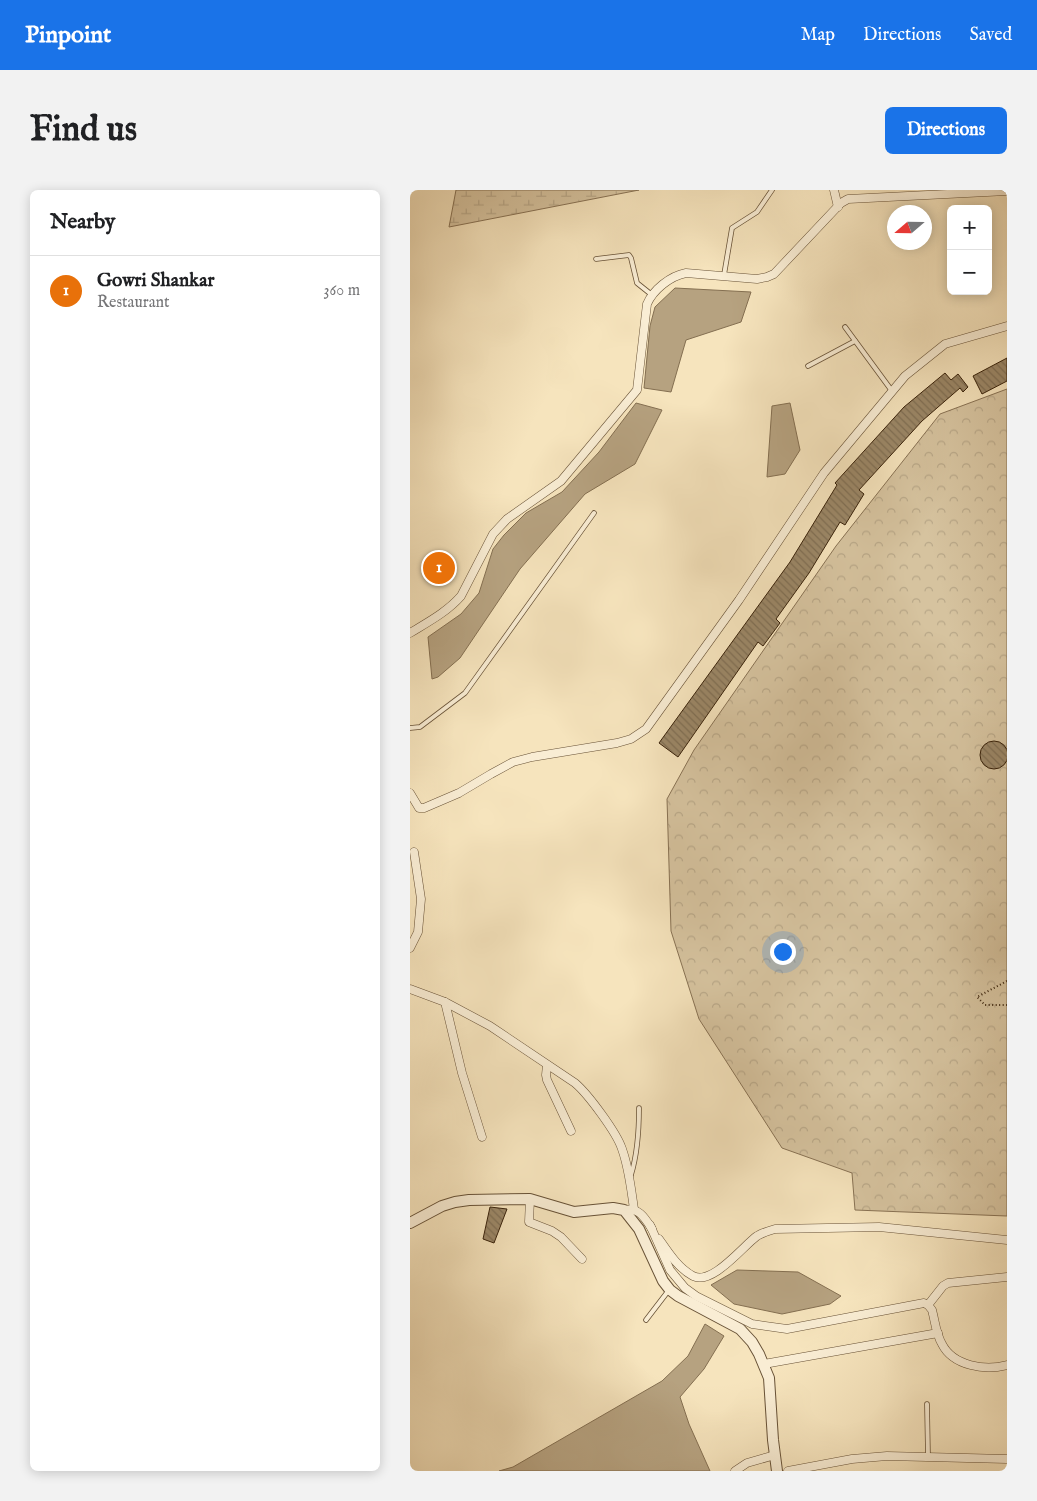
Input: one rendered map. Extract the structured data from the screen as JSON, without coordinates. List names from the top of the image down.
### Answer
{
  "north": "left",
  "page": {
    "header": "Pinpoint",
    "nav": ["Map", "Directions", "Saved"],
    "buttons": "Directions",
    "title": "Find us",
    "heading": "Nearby",
    "map_buttons": ["+", "−"],
    "list": [
      {
        "mark": "1",
        "name": "Gowri Shankar",
        "note": "Restaurant",
        "value": "360 m"
      }
    ],
    "pins": "1"
  }
}
